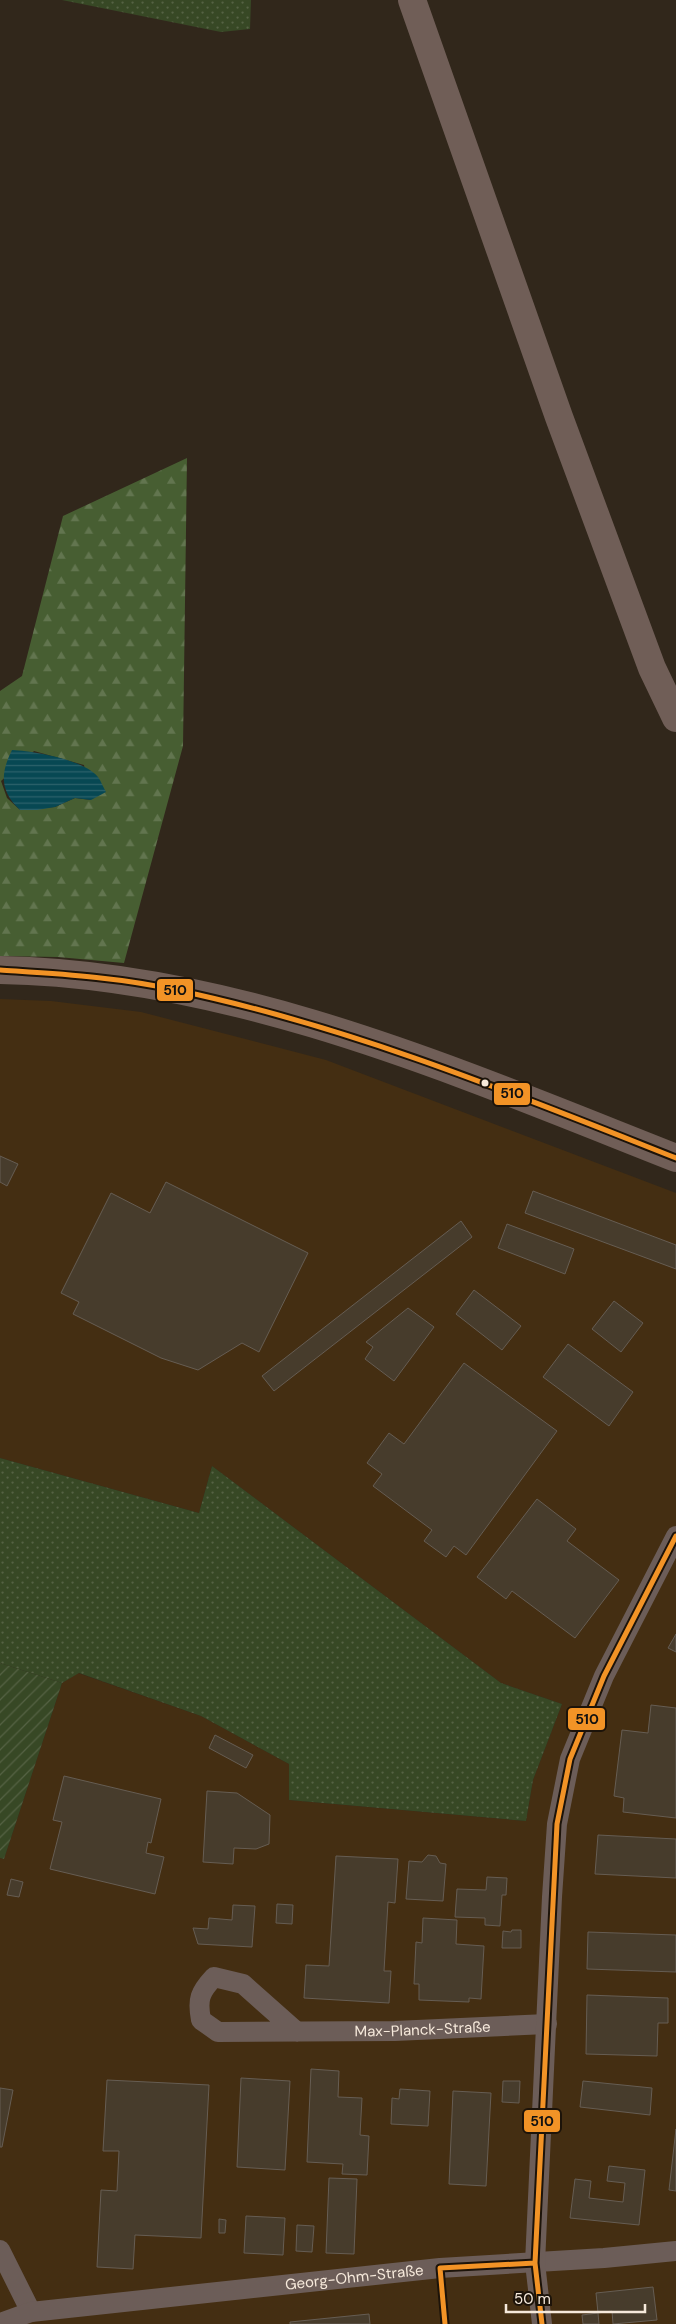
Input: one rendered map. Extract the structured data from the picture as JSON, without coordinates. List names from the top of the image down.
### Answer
{
  "streets": {
    "street": ["Max-Planck-Straße", "Georg-Ohm-Straße"]
  },
  "lines": ["transit line 510"],
  "scale_bar": "50 m"
}
